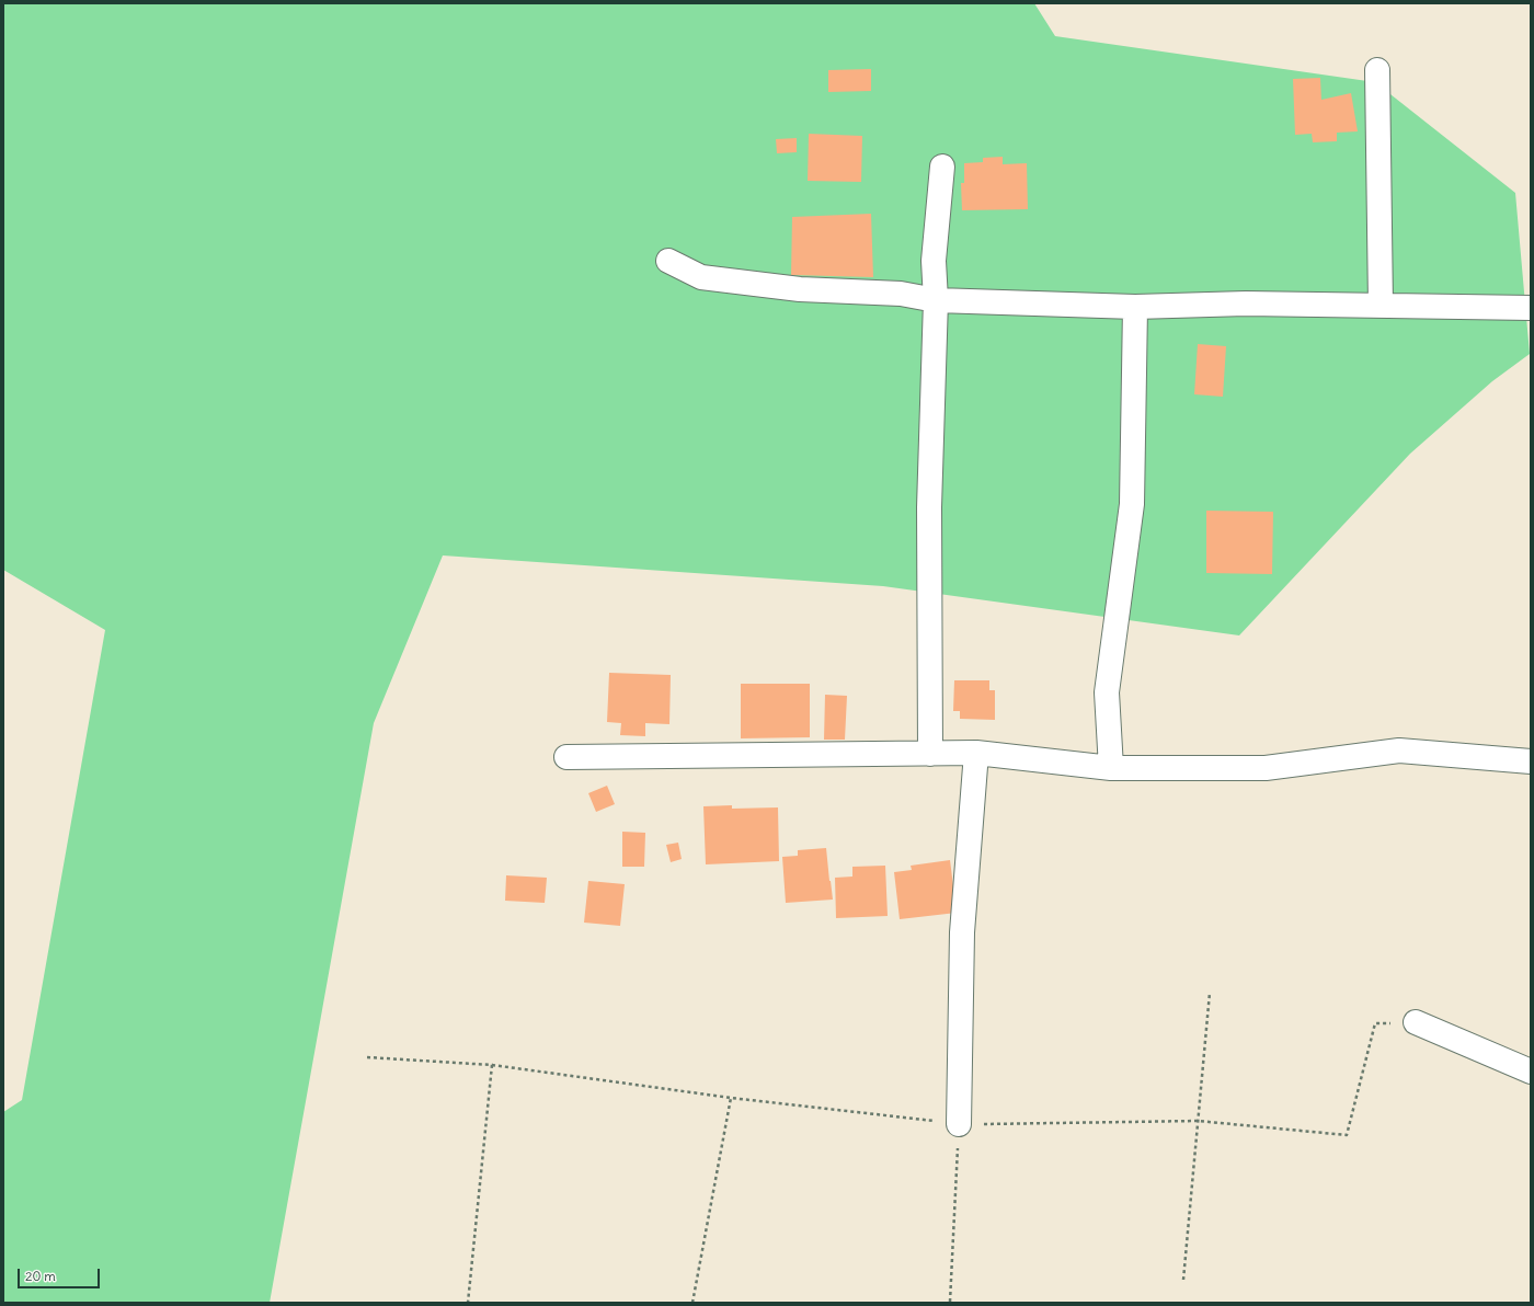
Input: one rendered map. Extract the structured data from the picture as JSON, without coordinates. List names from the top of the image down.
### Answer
{
  "scale_bar": "20 m"
}
